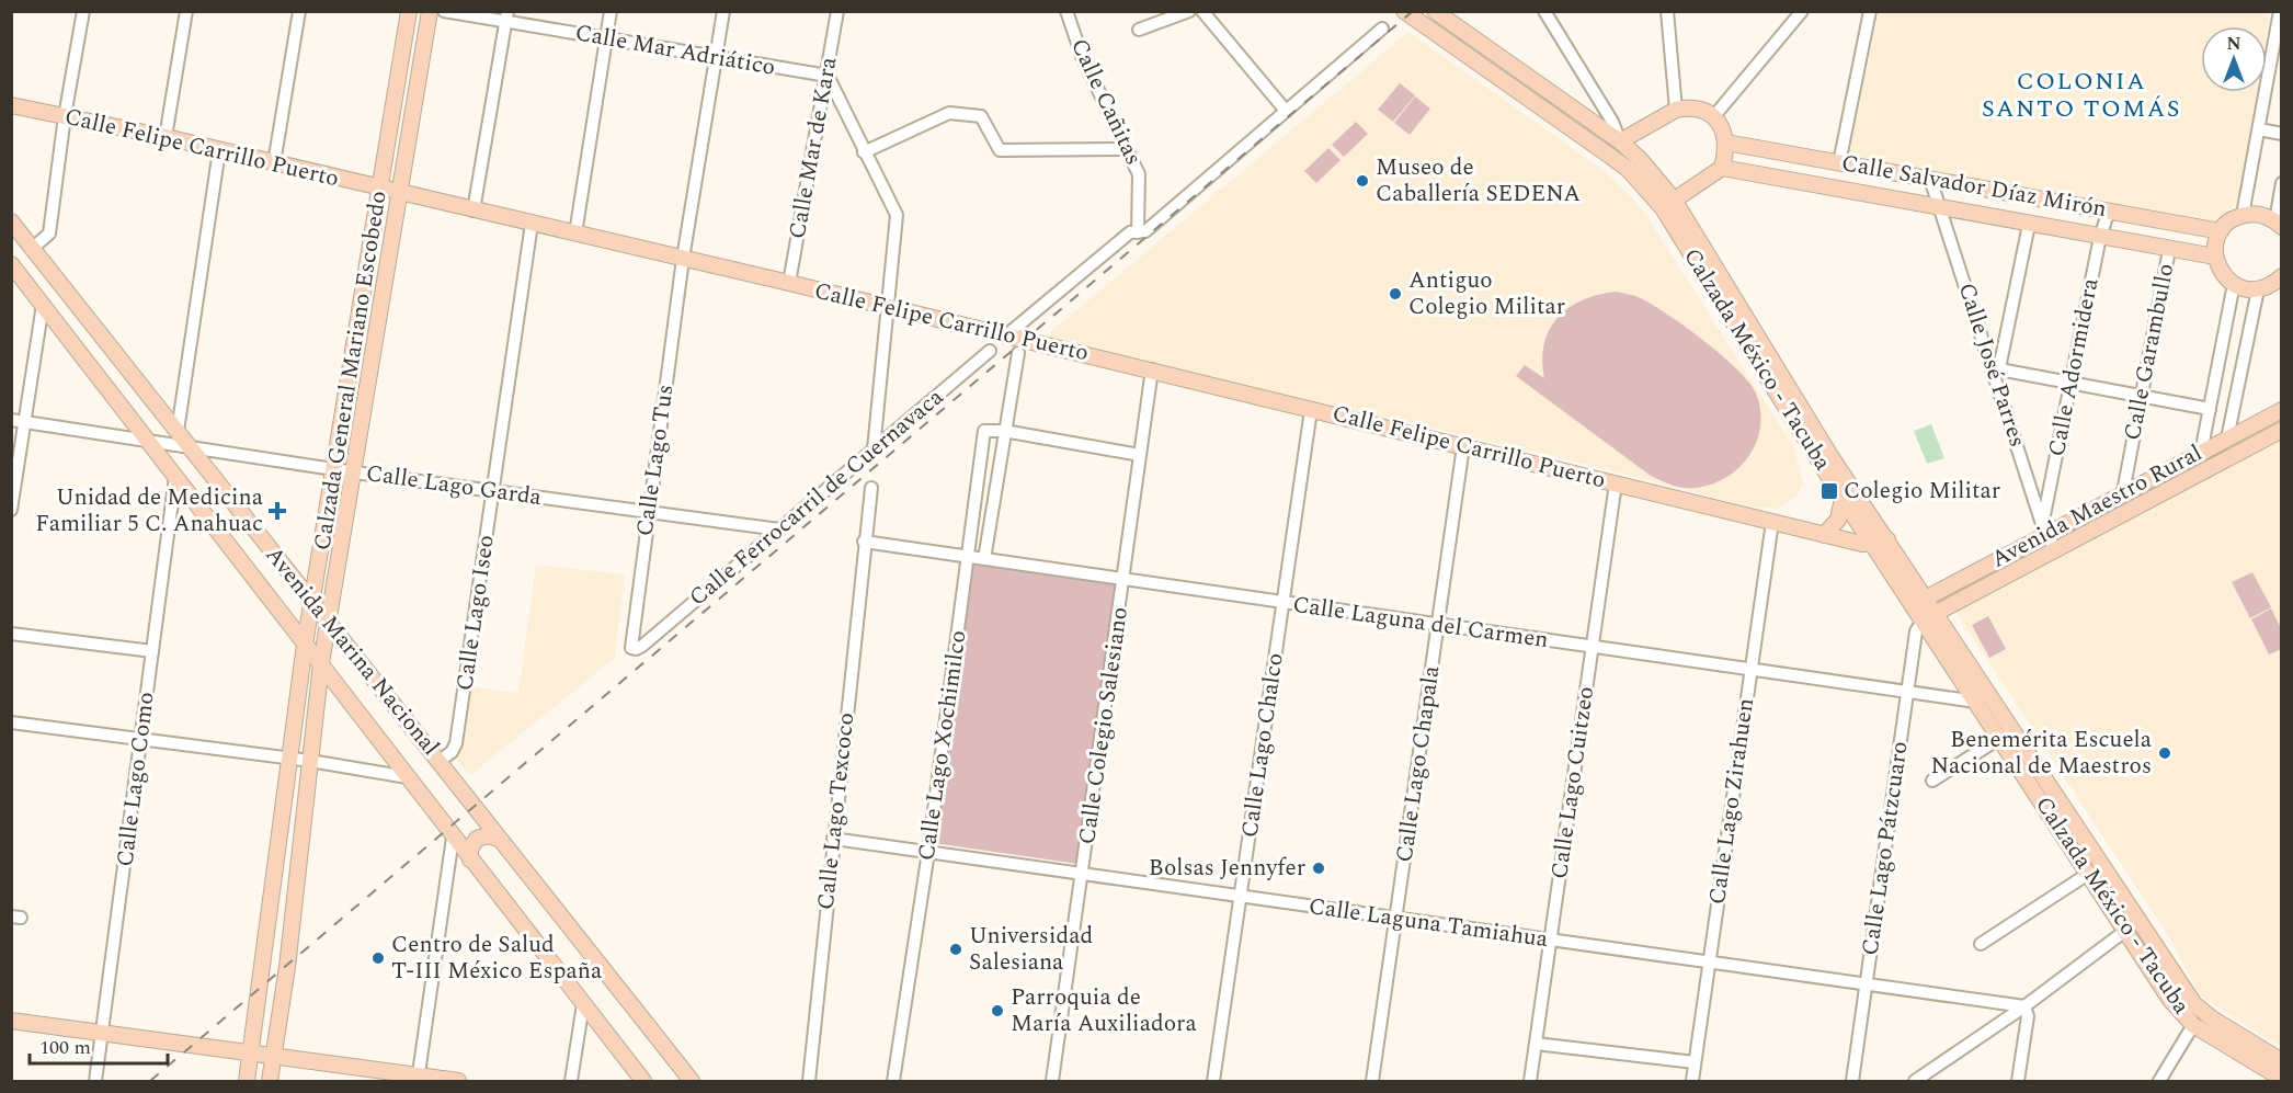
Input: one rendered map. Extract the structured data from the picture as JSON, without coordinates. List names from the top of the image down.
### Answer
{
  "streets": {
    "main road": [
      "Calle Felipe Carrillo Puerto",
      "Calle Salvador Díaz Mirón",
      "Calzada México - Tacuba",
      "Calzada General Mariano Escobedo",
      "Avenida Maestro Rural",
      "Avenida Marina Nacional"
    ],
    "street": [
      "Calle Mar Adriático",
      "Calle Cañitas",
      "Calle Mar de Kara",
      "Calle Garambullo",
      "Calle José Parres",
      "Calle Adormidera",
      "Calle Lago Tus",
      "Calle Lago Garda",
      "Calle Ferrocarril de Cuernavaca",
      "Calle Lago Iseo",
      "Calle Laguna del Carmen",
      "Calle Colegio Salesiano",
      "Calle Lago Xochimilco",
      "Calle Lago Chalco",
      "Calle Lago Chapala",
      "Calle Lago Como",
      "Calle Lago Cuitzeo",
      "Calle Lago Zirahuen",
      "Calle Lago Texcoco",
      "Calle Lago Pátzcuaro",
      "Calle Laguna Tamiahua"
    ]
  },
  "crossings": [
    ["Calle Mar Adriático", "Calle Mar de Kara"],
    ["Calle Mar Adriático", "Calle Lago Tus"],
    ["Calle Felipe Carrillo Puerto", "Calle Mar de Kara"],
    ["Calle Felipe Carrillo Puerto", "Calzada México - Tacuba"],
    ["Calle Felipe Carrillo Puerto", "Calzada General Mariano Escobedo"],
    ["Calle Felipe Carrillo Puerto", "Calle Lago Tus"],
    ["Calle Felipe Carrillo Puerto", "Calle Lago Iseo"],
    ["Calle Felipe Carrillo Puerto", "Calle Colegio Salesiano"],
    ["Calle Felipe Carrillo Puerto", "Calle Lago Chalco"],
    ["Calle Felipe Carrillo Puerto", "Calle Lago Chapala"],
    ["Calle Felipe Carrillo Puerto", "Calle Lago Cuitzeo"],
    ["Calle Felipe Carrillo Puerto", "Calle Lago Zirahuen"],
    ["Calle Salvador Díaz Mirón", "Calle Garambullo"],
    ["Calle Salvador Díaz Mirón", "Calle José Parres"],
    ["Calle Salvador Díaz Mirón", "Calle Adormidera"],
    ["Calle Garambullo", "Avenida Maestro Rural"],
    ["Calzada México - Tacuba", "Avenida Maestro Rural"],
    ["Calzada México - Tacuba", "Calle Laguna del Carmen"],
    ["Calzada México - Tacuba", "Calle Lago Pátzcuaro"],
    ["Calle José Parres", "Calle Adormidera"],
    ["Calle José Parres", "Avenida Maestro Rural"],
    ["Calle Adormidera", "Avenida Maestro Rural"],
    ["Calzada General Mariano Escobedo", "Calle Lago Garda"],
    ["Calzada General Mariano Escobedo", "Avenida Marina Nacional"],
    ["Calle Lago Tus", "Calle Lago Garda"],
    ["Calle Lago Tus", "Calle Ferrocarril de Cuernavaca"],
    ["Calle Lago Garda", "Calle Ferrocarril de Cuernavaca"],
    ["Calle Lago Garda", "Calle Lago Iseo"],
    ["Calle Lago Garda", "Avenida Marina Nacional"],
    ["Avenida Maestro Rural", "Calle Lago Pátzcuaro"],
    ["Calle Lago Iseo", "Avenida Marina Nacional"],
    ["Calle Laguna del Carmen", "Calle Colegio Salesiano"],
    ["Calle Laguna del Carmen", "Calle Lago Xochimilco"],
    ["Calle Laguna del Carmen", "Calle Lago Chalco"],
    ["Calle Laguna del Carmen", "Calle Lago Chapala"],
    ["Calle Laguna del Carmen", "Calle Lago Cuitzeo"],
    ["Calle Laguna del Carmen", "Calle Lago Zirahuen"],
    ["Calle Laguna del Carmen", "Calle Lago Texcoco"],
    ["Calle Laguna del Carmen", "Calle Lago Pátzcuaro"],
    ["Avenida Marina Nacional", "Calle Lago Como"],
    ["Calle Colegio Salesiano", "Calle Laguna Tamiahua"],
    ["Calle Lago Xochimilco", "Calle Laguna Tamiahua"],
    ["Calle Lago Chalco", "Calle Laguna Tamiahua"],
    ["Calle Lago Chapala", "Calle Laguna Tamiahua"],
    ["Calle Lago Cuitzeo", "Calle Laguna Tamiahua"],
    ["Calle Lago Zirahuen", "Calle Laguna Tamiahua"],
    ["Calle Lago Texcoco", "Calle Laguna Tamiahua"],
    ["Calle Lago Pátzcuaro", "Calle Laguna Tamiahua"]
  ],
  "districts": ["COLONIA SANTO TOMÁS"],
  "places": {
    "other": [
      "Museo de Caballería SEDENA",
      "Antiguo Colegio Militar",
      "Benemérita Escuela Nacional de Maestros",
      "Bolsas Jennyfer",
      "Universidad Salesiana",
      "Centro de Salud T-III México España",
      "Parroquia de María Auxiliadora"
    ],
    "transit": ["Colegio Militar"],
    "health": ["Unidad de Medicina Familiar 5 C. Anahuac"]
  },
  "scale_bar": "100 m",
  "north": "top"
}
